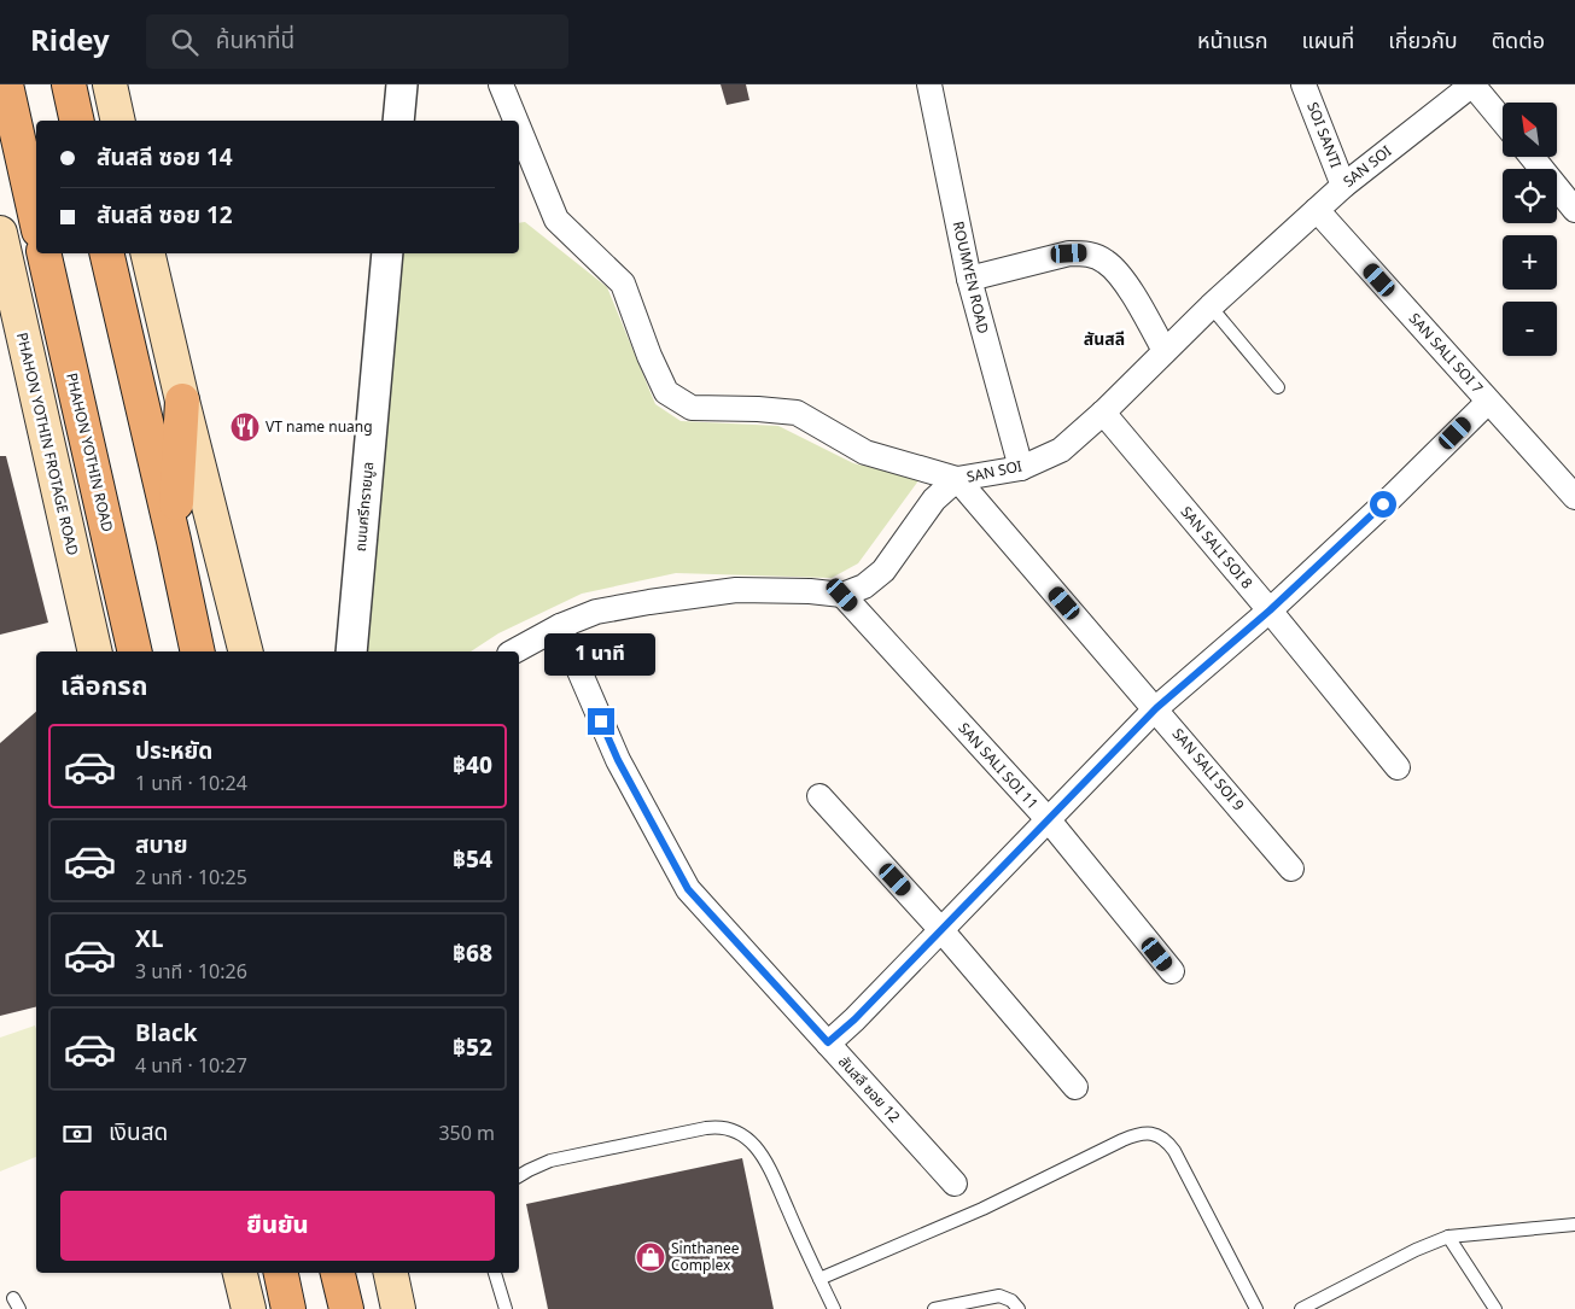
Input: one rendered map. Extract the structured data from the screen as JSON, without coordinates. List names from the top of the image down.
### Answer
{
  "streets": {
    "main road": ["PHAHON YOTHIN FROTAGE ROAD", "PHAHON YOTHIN ROAD"],
    "street": [
      "SOI SANTI",
      "SAN SOI",
      "ROUMYEN ROAD",
      "SAN SALI SOI 7",
      "ถนนศรีทรายมูล",
      "SAN SALI SOI 8",
      "SAN SALI SOI 11",
      "SAN SALI SOI 9",
      "สันสลี ซอย 12"
    ]
  },
  "crossings": [
    ["SOI SANTI", "SAN SOI"],
    ["SAN SOI", "ROUMYEN ROAD"],
    ["SAN SOI", "SAN SALI SOI 7"],
    ["SAN SOI", "SAN SALI SOI 8"],
    ["SAN SOI", "SAN SALI SOI 11"],
    ["SAN SOI", "SAN SALI SOI 9"]
  ],
  "districts": ["สันสลี"],
  "places": {
    "restaurant": ["VT name nuang"],
    "shop": ["Sinthanee Complex"]
  },
  "north": "top left",
  "page": {
    "header": "Ridey",
    "search": "ค้นหาที่นี่",
    "nav": [
      "หน้าแรก",
      "แผนที่",
      "เกี่ยวกับ",
      "ติดต่อ"
    ],
    "map_buttons": ["+", "−"],
    "banner": ["สันสลี ซอย 14", "สันสลี ซอย 12"],
    "bubble": "1 นาที",
    "heading": "เลือกรถ",
    "list": [
      {
        "name": "ประหยัด",
        "note": "1 นาที · 10:24",
        "value": "฿40"
      },
      {
        "name": "สบาย",
        "note": "2 นาที · 10:25",
        "value": "฿54"
      },
      {
        "name": "XL",
        "note": "3 นาที · 10:26",
        "value": "฿68"
      },
      {
        "name": "Black",
        "note": "4 นาที · 10:27",
        "value": "฿52"
      }
    ],
    "pay": ["เงินสด", "350 m"],
    "buttons": "ยืนยัน"
  }
}
